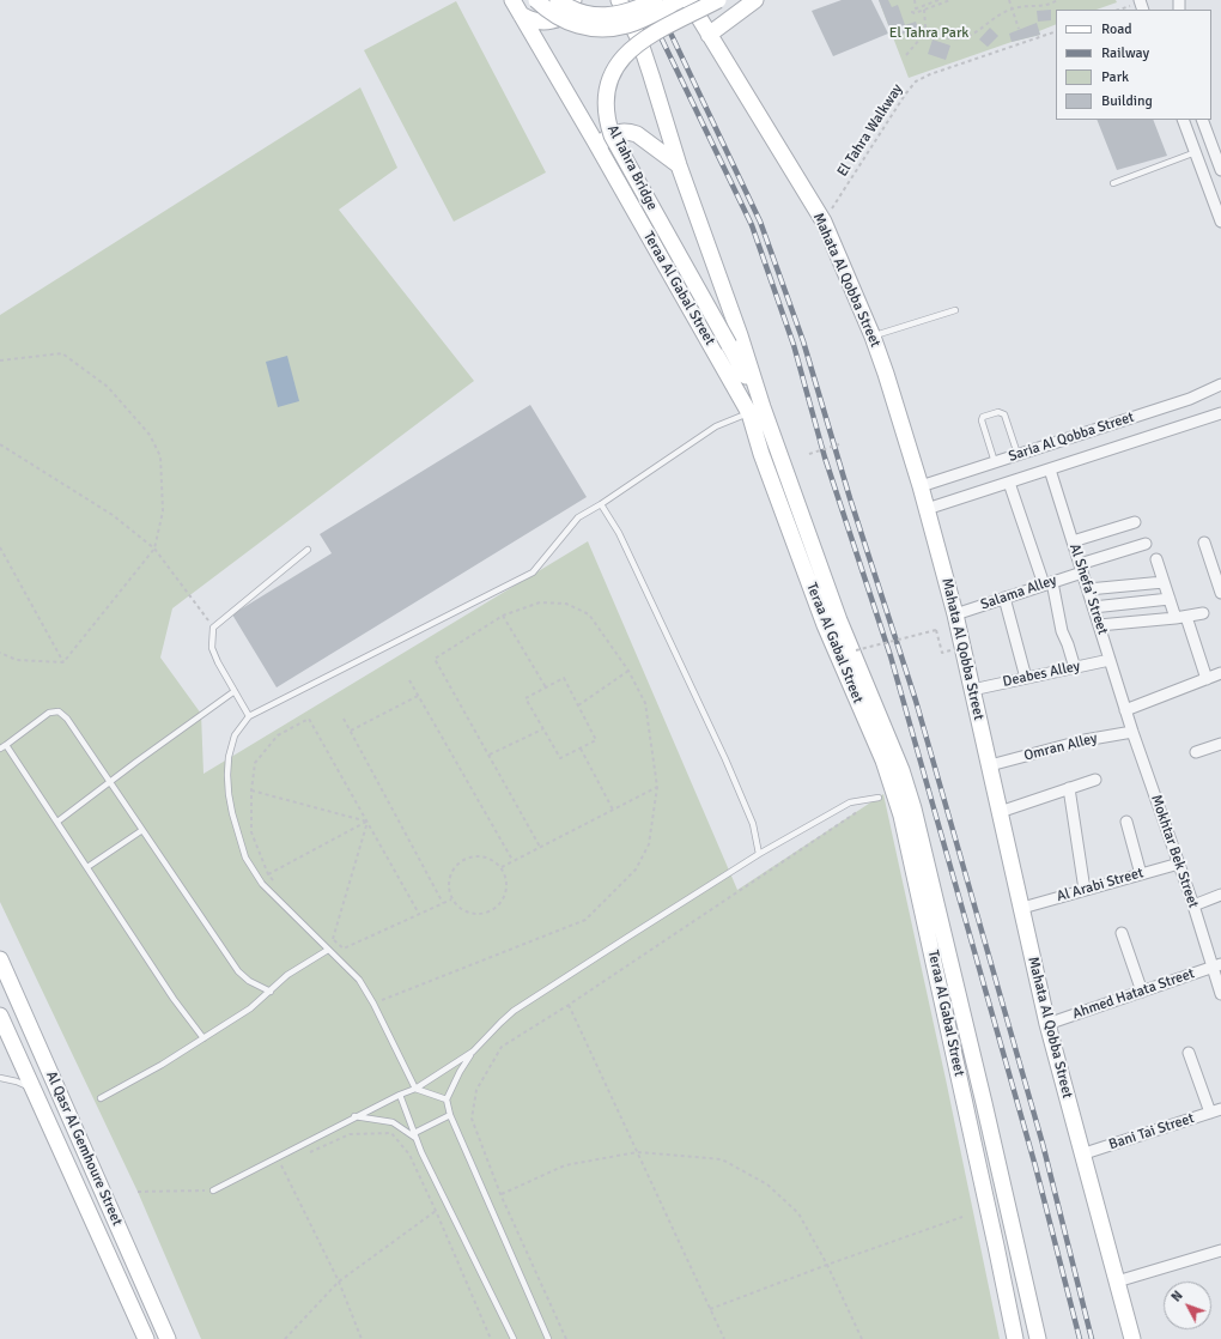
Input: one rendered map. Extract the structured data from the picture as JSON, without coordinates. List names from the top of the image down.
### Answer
{
  "streets": {
    "main road": [
      "Al Tahra Bridge",
      "Mahata Al Qobba Street",
      "Teraa Al Gabal Street",
      "Al Qasr Al Gemhoure Street"
    ],
    "street": [
      "Saria Al Qobba Street",
      "Al Shefa' Street",
      "Salama Alley",
      "Deabes Alley",
      "Omran Alley",
      "Mokhtar Bek Street",
      "Al Arabi Street",
      "Ahmed Hatata Street",
      "Bani Tai Street"
    ],
    "path": ["El Tahra Walkway"]
  },
  "crossings": [
    ["El Tahra Walkway", "Mahata Al Qobba Street"],
    ["Al Tahra Bridge", "Teraa Al Gabal Street"],
    ["Mahata Al Qobba Street", "Saria Al Qobba Street"],
    ["Mahata Al Qobba Street", "Salama Alley"],
    ["Mahata Al Qobba Street", "Deabes Alley"],
    ["Mahata Al Qobba Street", "Omran Alley"],
    ["Mahata Al Qobba Street", "Al Arabi Street"],
    ["Mahata Al Qobba Street", "Ahmed Hatata Street"],
    ["Mahata Al Qobba Street", "Bani Tai Street"],
    ["Saria Al Qobba Street", "Al Shefa' Street"],
    ["Al Shefa' Street", "Salama Alley"],
    ["Al Shefa' Street", "Deabes Alley"],
    ["Al Shefa' Street", "Mokhtar Bek Street"],
    ["Omran Alley", "Mokhtar Bek Street"],
    ["Mokhtar Bek Street", "Al Arabi Street"],
    ["Mokhtar Bek Street", "Ahmed Hatata Street"]
  ],
  "parks": ["El Tahra Park"],
  "legend": [
    "Road",
    "Railway",
    "Park",
    "Building"
  ],
  "north": "top left"
}
